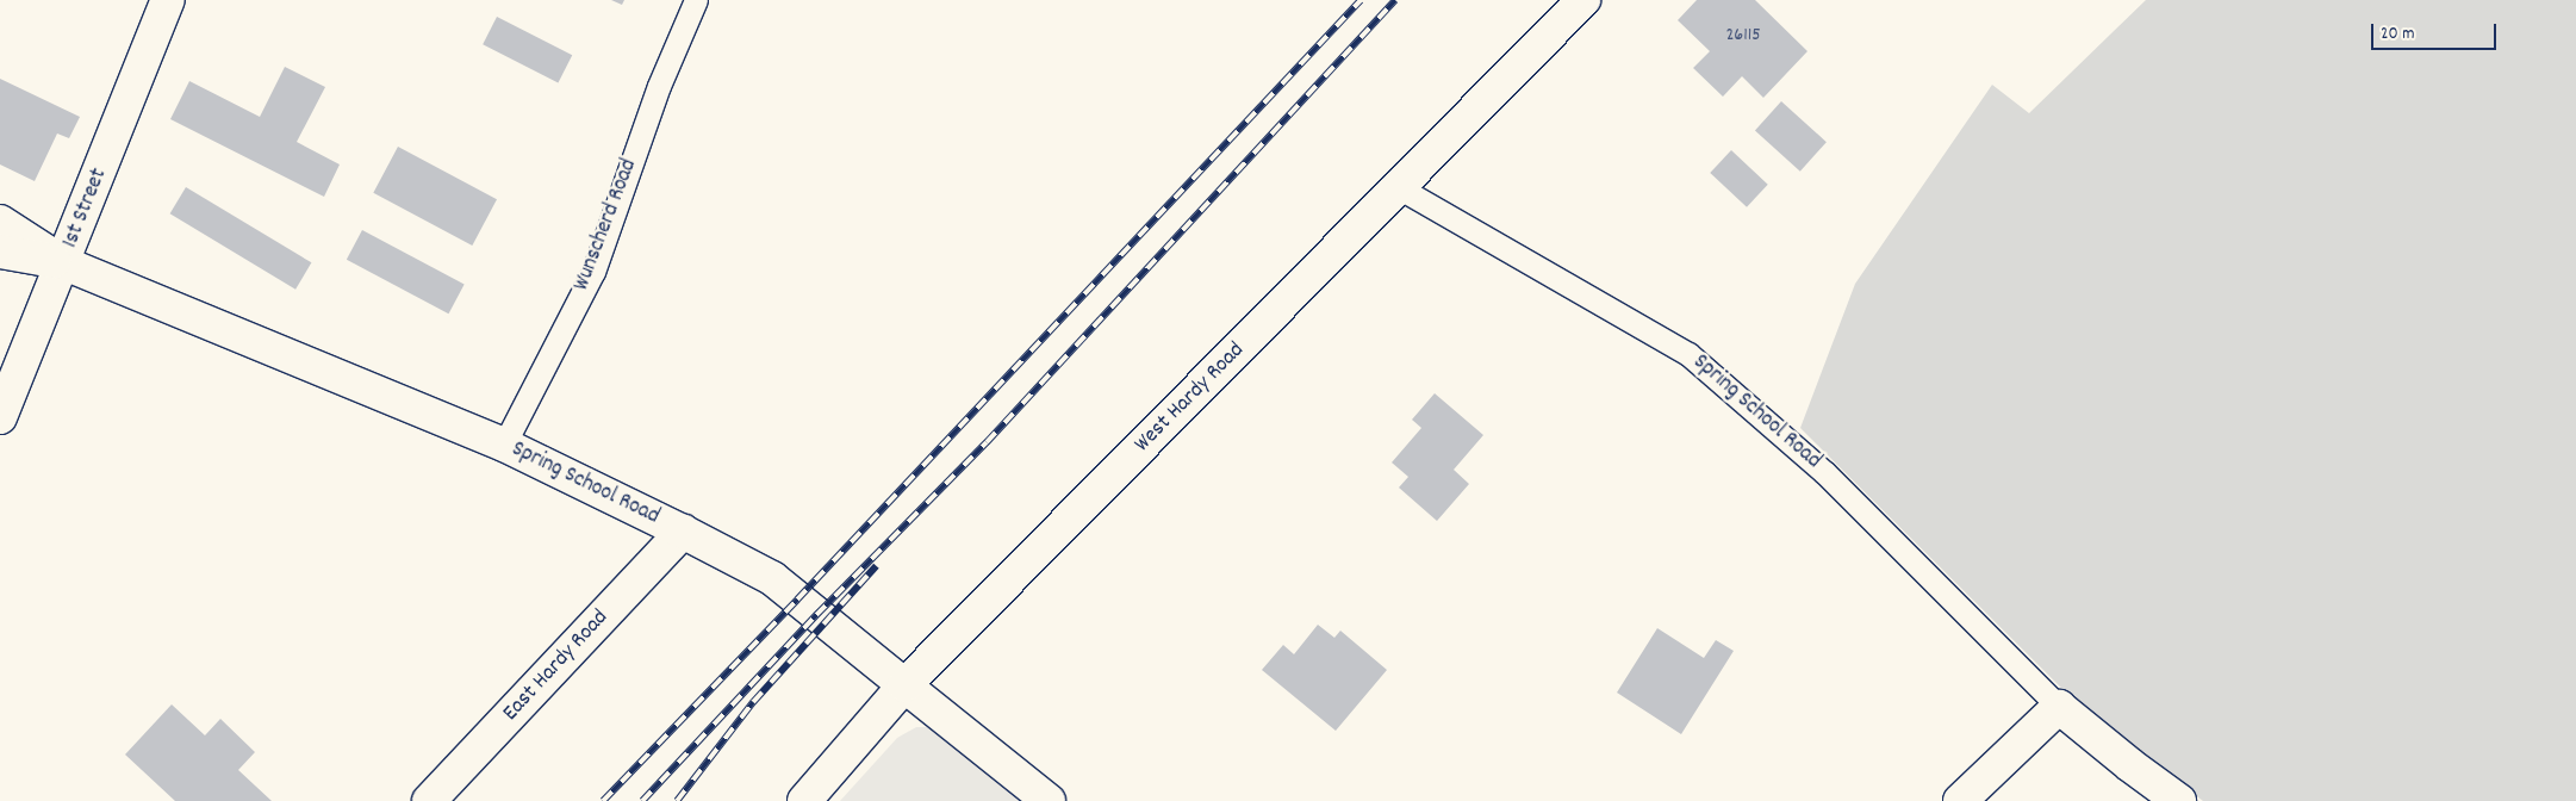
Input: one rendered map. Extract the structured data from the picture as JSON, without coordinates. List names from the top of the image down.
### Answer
{
  "streets": {
    "street": [
      "1st Street",
      "West Hardy Road",
      "Spring School Road",
      "East Hardy Road"
    ],
    "lane": ["Wunscherd Road"]
  },
  "crossings": [
    ["1st Street", "Spring School Road"],
    ["Wunscherd Road", "Spring School Road"],
    ["West Hardy Road", "Spring School Road"],
    ["Spring School Road", "East Hardy Road"]
  ],
  "house_numbers": ["26115"],
  "scale_bar": "20 m"
}
